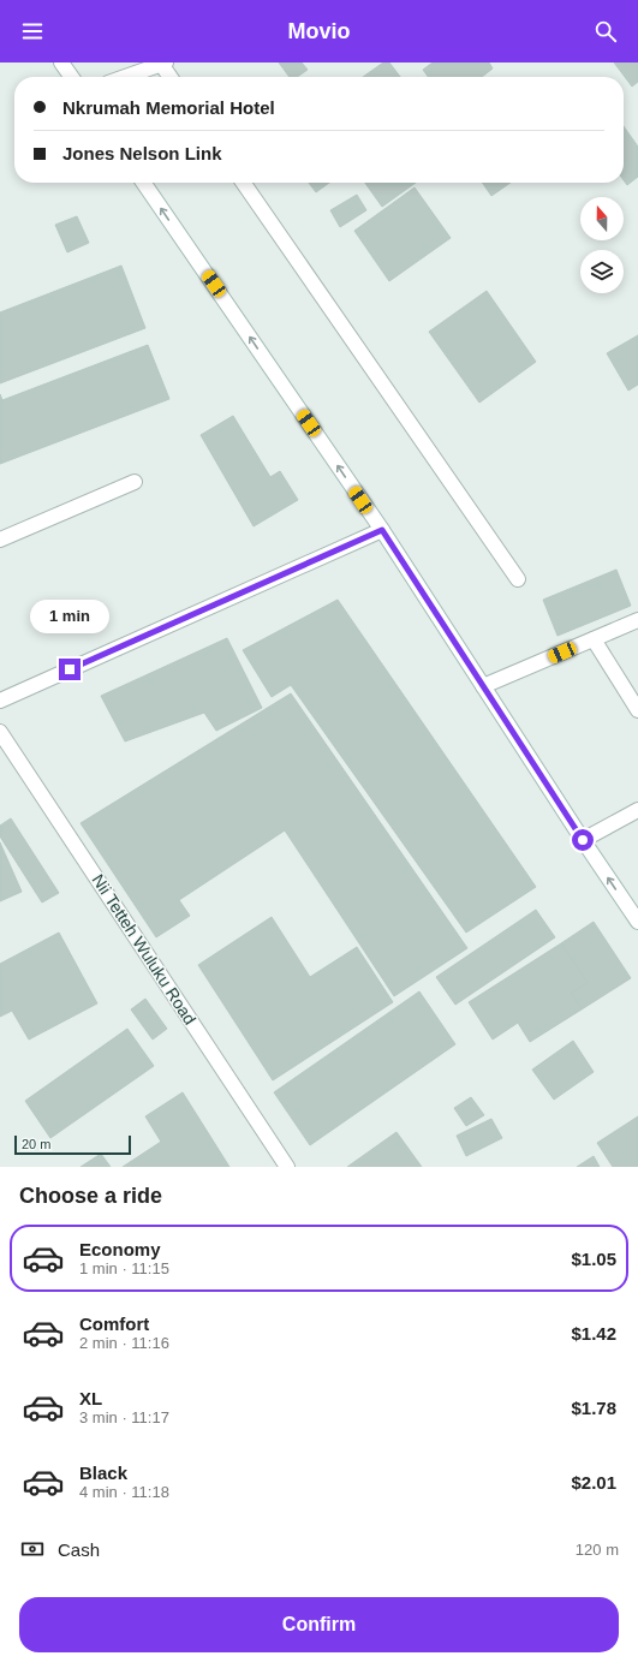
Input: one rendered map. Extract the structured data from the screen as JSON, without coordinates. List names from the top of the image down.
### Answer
{
  "streets": {
    "main road": ["Nii Tetteh Wuluku Road"]
  },
  "scale_bar": "20 m",
  "north": "top",
  "page": {
    "header": "Movio",
    "banner": ["Nkrumah Memorial Hotel", "Jones Nelson Link"],
    "bubble": "1 min",
    "scale": "20 m",
    "heading": "Choose a ride",
    "list": [
      {
        "name": "Economy",
        "note": "1 min · 11:15",
        "value": "$1.05"
      },
      {
        "name": "Comfort",
        "note": "2 min · 11:16",
        "value": "$1.42"
      },
      {
        "name": "XL",
        "note": "3 min · 11:17",
        "value": "$1.78"
      },
      {
        "name": "Black",
        "note": "4 min · 11:18",
        "value": "$2.01"
      }
    ],
    "pay": ["Cash", "120 m"],
    "buttons": "Confirm"
  }
}
